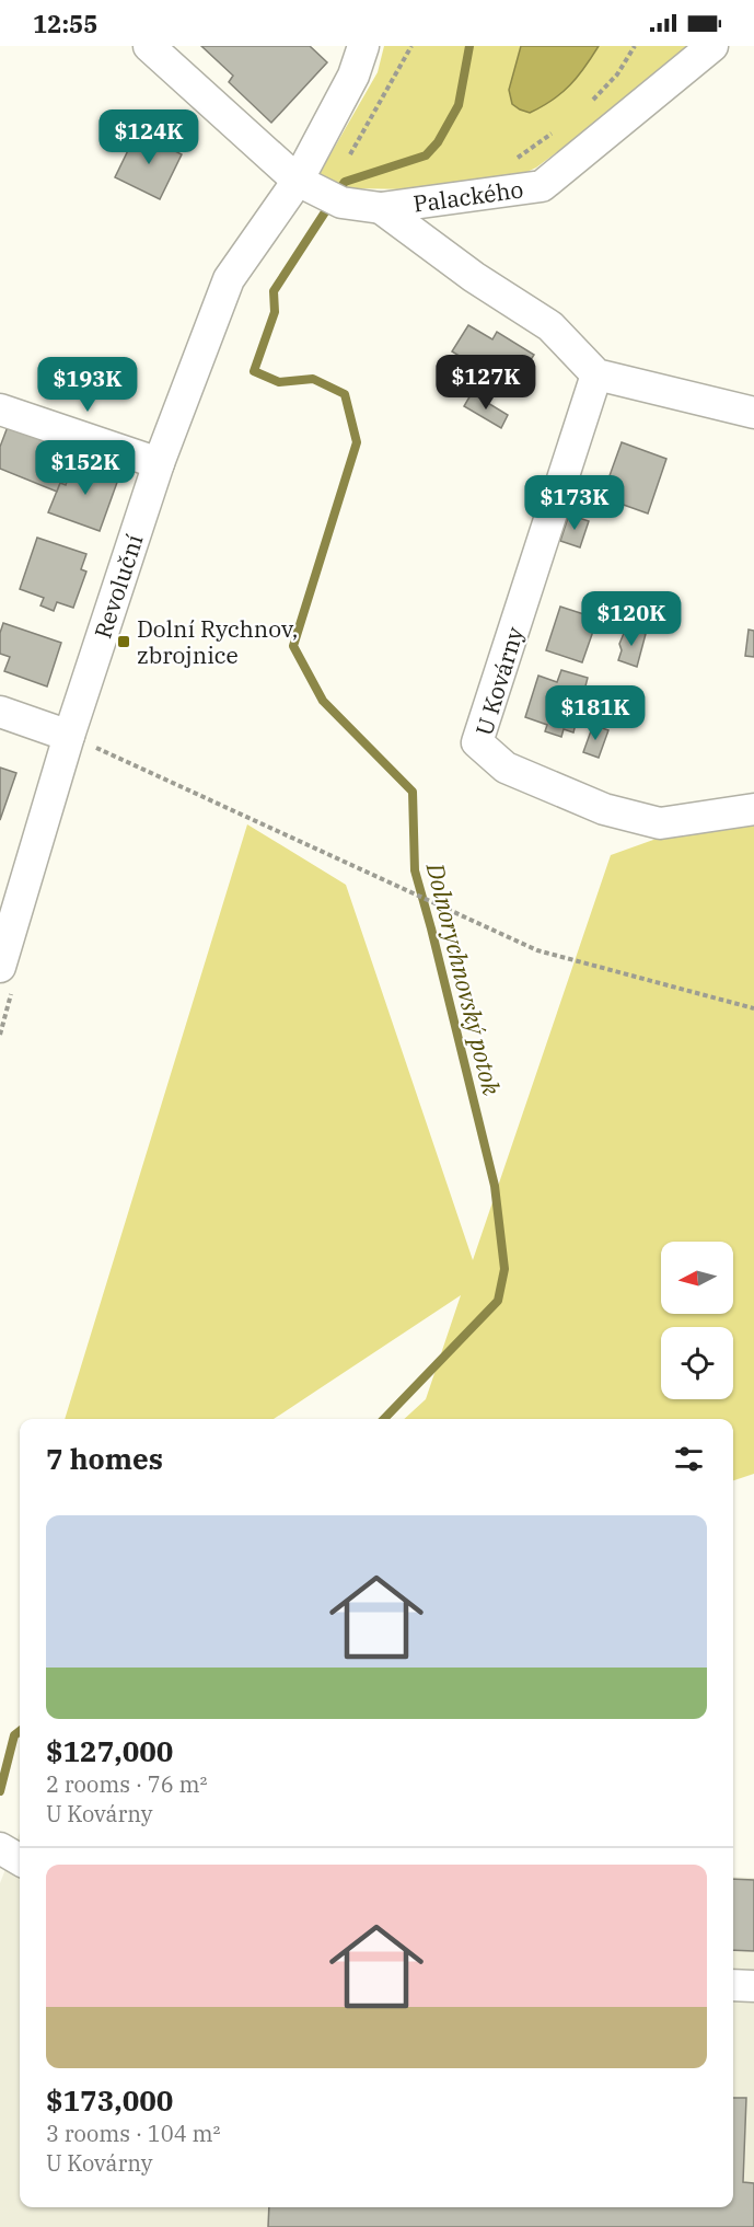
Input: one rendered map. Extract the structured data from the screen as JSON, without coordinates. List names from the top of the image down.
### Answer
{
  "streets": {
    "street": ["Palackého", "Revoluční", "U Kovárny"]
  },
  "crossings": [
    ["Palackého", "Revoluční"]
  ],
  "water": ["Dolnorychnovský potok"],
  "places": {
    "transit": ["Dolní Rychnov, zbrojnice"]
  },
  "north": "left",
  "page": {
    "status": "12:55",
    "price": [
      "$124K",
      "$127K",
      "$193K",
      "$152K",
      "$173K",
      "$120K",
      "$181K"
    ],
    "heading": "7 homes",
    "list": [
      {
        "name": "$127,000",
        "note": "2 rooms · 76 m² · U Kovárny"
      },
      {
        "name": "$173,000",
        "note": "3 rooms · 104 m² · U Kovárny"
      }
    ]
  }
}
